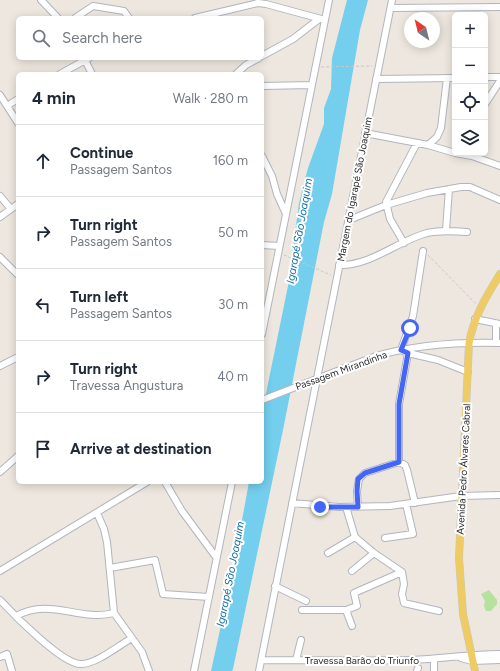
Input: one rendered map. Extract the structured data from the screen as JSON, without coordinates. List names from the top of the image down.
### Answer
{
  "streets": {
    "main road": ["Avenida Pedro Álvares Cabral"],
    "street": ["Margem do Igarapé São Joaquim", "Passagem Mirandinha", "Travessa Barão do Triunfo"]
  },
  "crossings": [
    ["Margem do Igarapé São Joaquim", "Passagem Mirandinha"],
    ["Margem do Igarapé São Joaquim", "Travessa Barão do Triunfo"],
    ["Passagem Mirandinha", "Avenida Pedro Álvares Cabral"],
    ["Avenida Pedro Álvares Cabral", "Travessa Barão do Triunfo"]
  ],
  "water": ["Igarapé São Joaquim"],
  "north": "top left",
  "page": {
    "map_buttons": ["+", "−"],
    "search": "Search here",
    "heading": ["4 min", "Walk · 280 m"],
    "list": [
      ["Continue", "Passagem Santos", "160 m"],
      ["Turn right", "Passagem Santos", "50 m"],
      ["Turn left", "Passagem Santos", "30 m"],
      ["Turn right", "Travessa Angustura", "40 m"],
      "Arrive at destination"
    ]
  }
}
